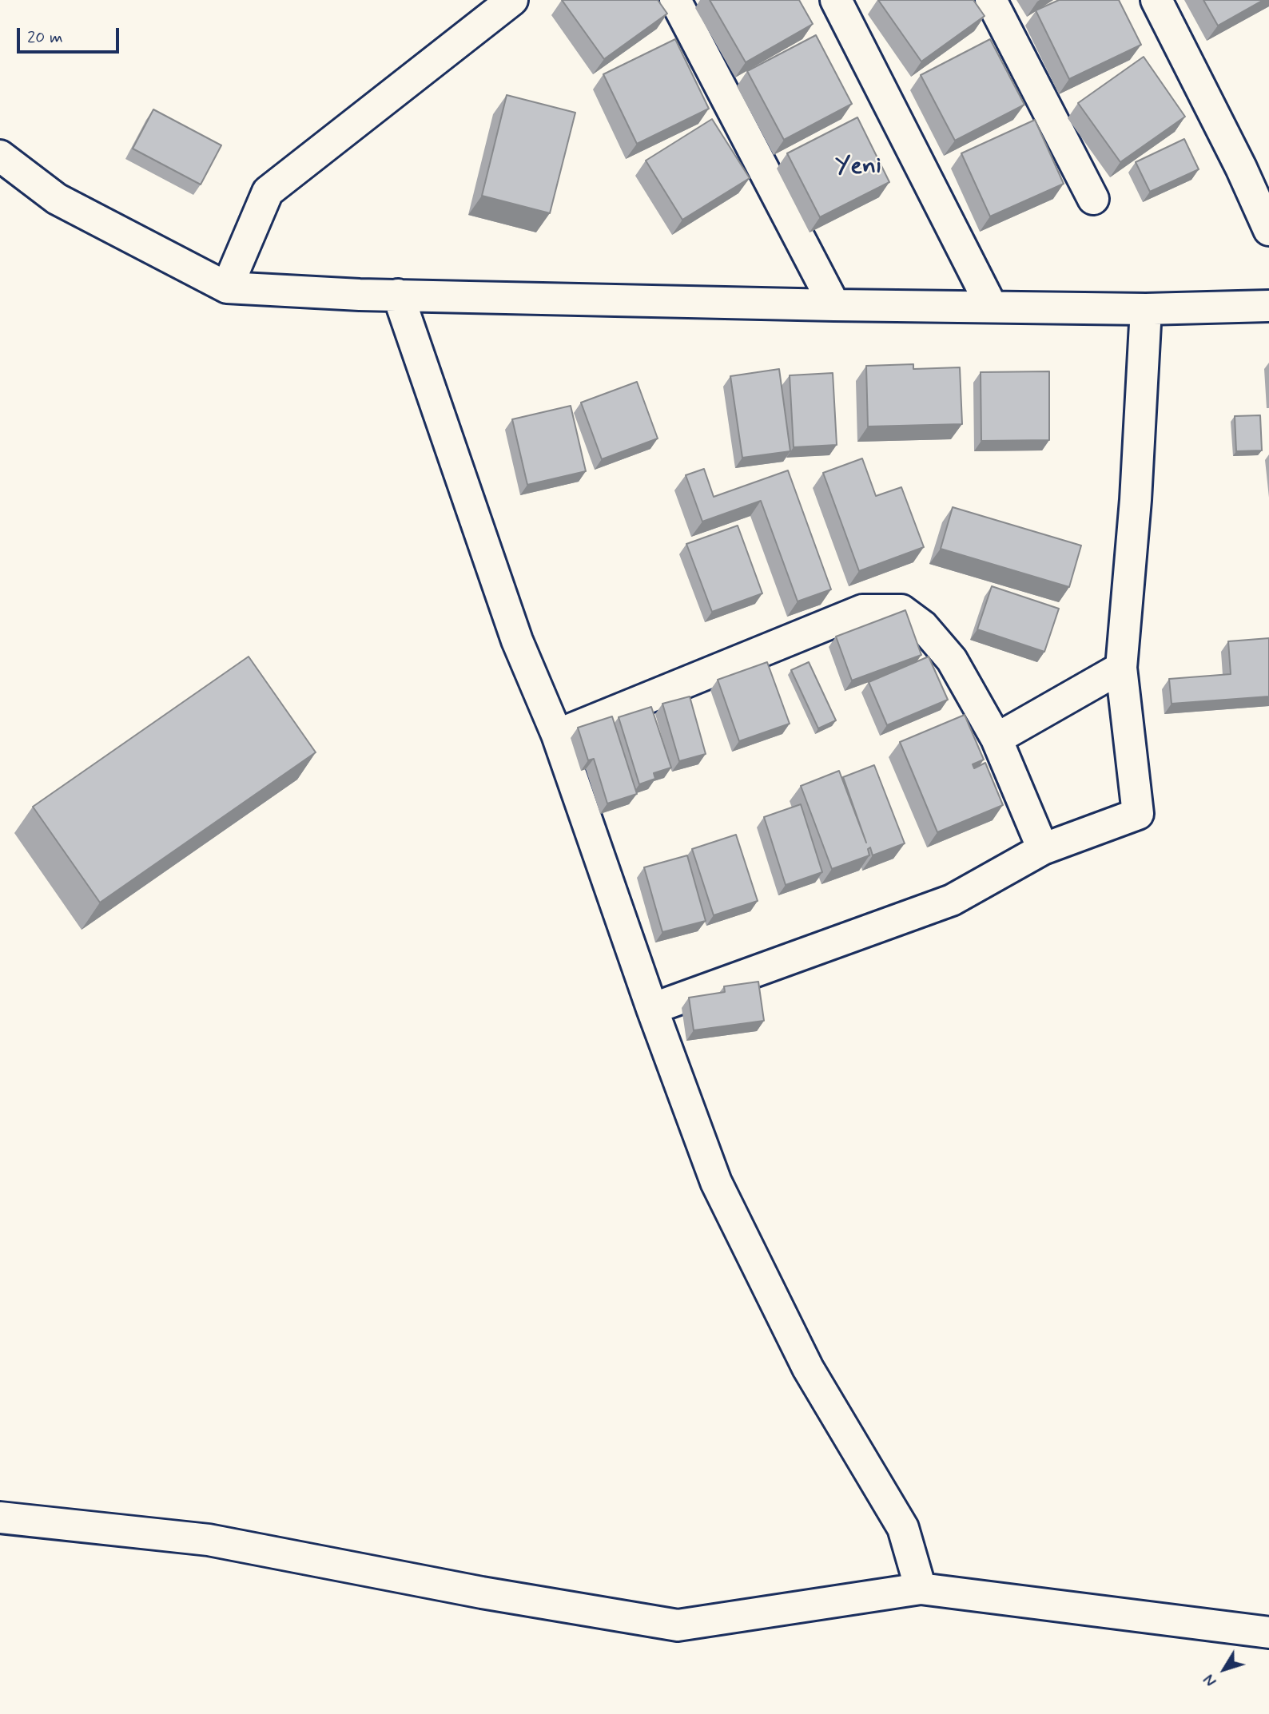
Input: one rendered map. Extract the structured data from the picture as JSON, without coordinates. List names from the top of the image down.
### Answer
{
  "districts": ["Yeni"],
  "scale_bar": "20 m",
  "north": "bottom left"
}
